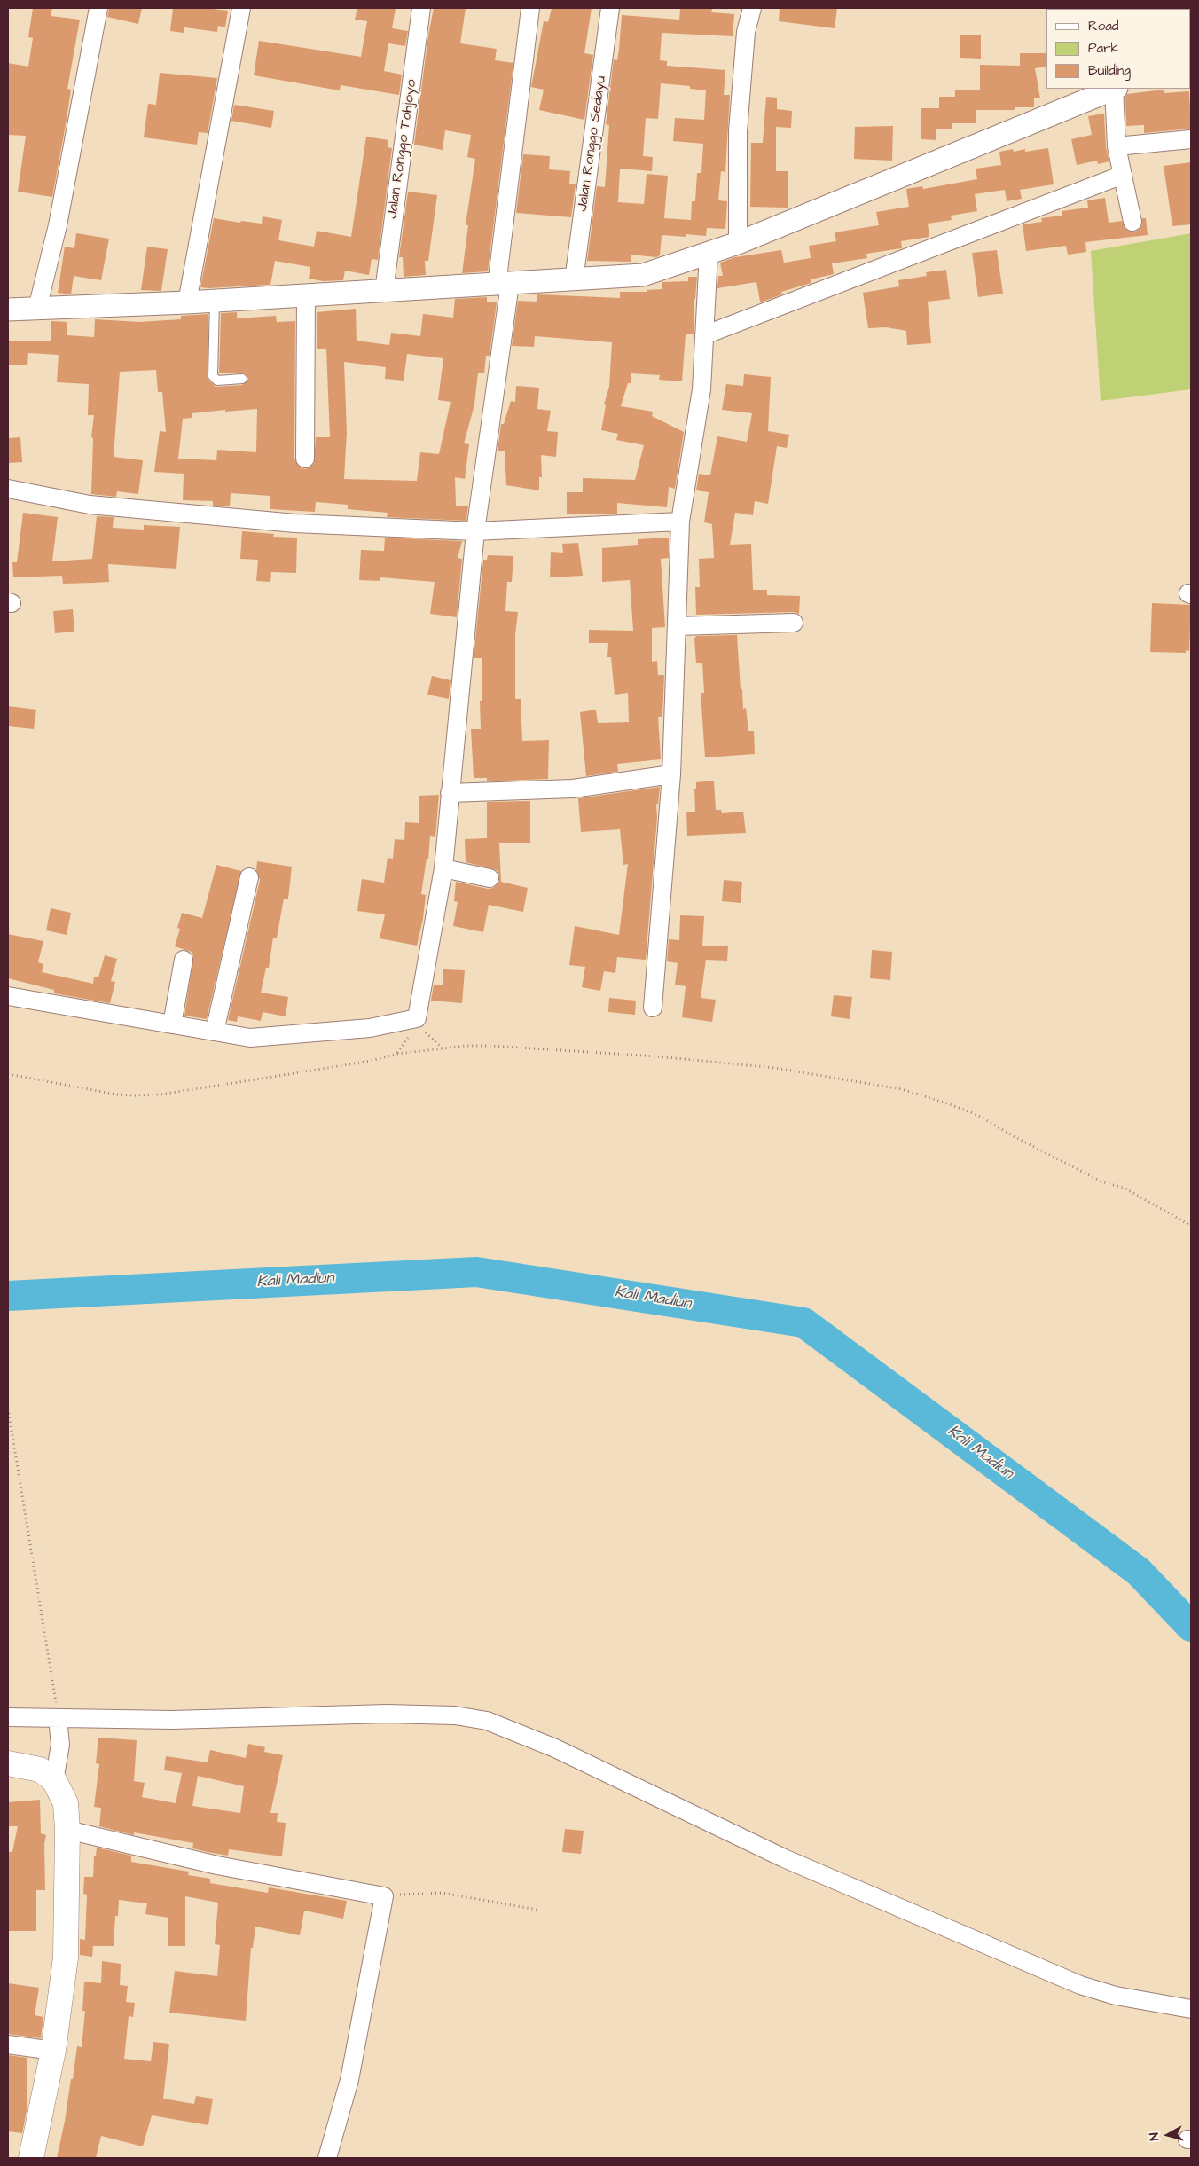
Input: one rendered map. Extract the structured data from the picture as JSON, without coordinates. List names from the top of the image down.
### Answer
{
  "streets": {
    "street": ["Jalan Ronggo Sedayu", "Jalan Ronggo Tohjoyo"]
  },
  "water": ["Kali Madiun"],
  "legend": ["Road", "Park", "Building"],
  "north": "left"
}
